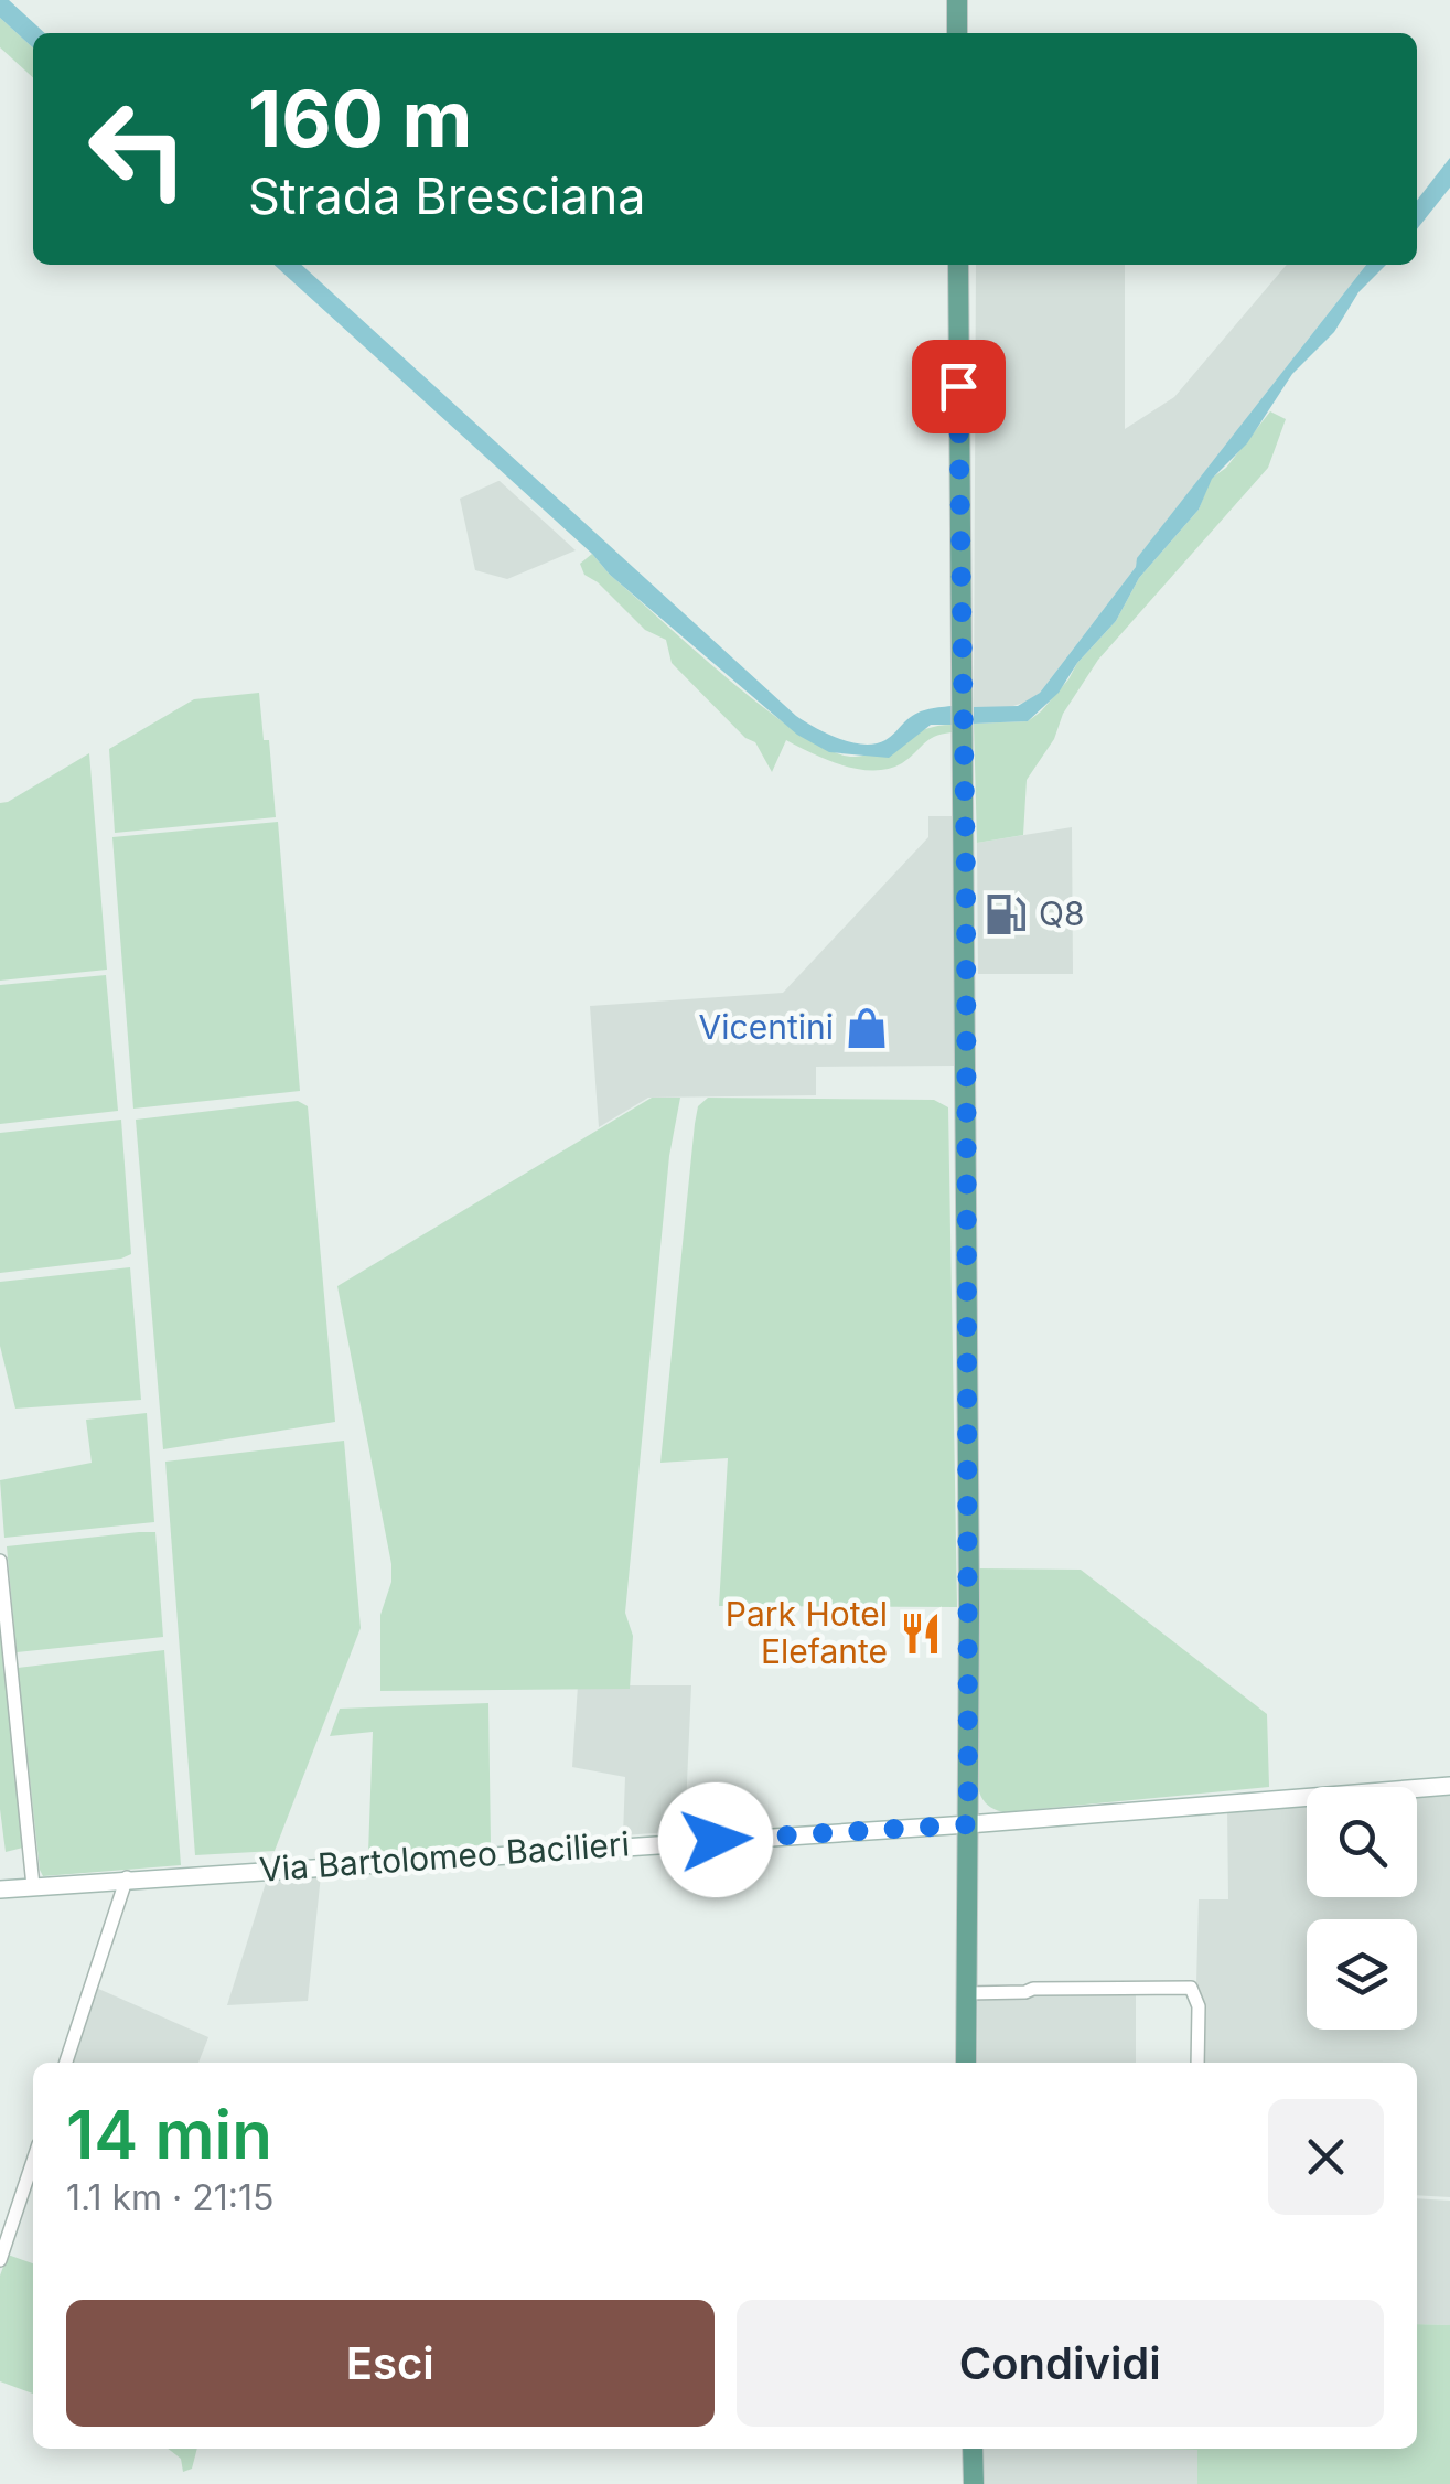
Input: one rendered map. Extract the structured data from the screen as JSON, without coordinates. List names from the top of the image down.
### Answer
{
  "streets": {
    "street": ["Via Bartolomeo Bacilieri"]
  },
  "places": {
    "fuel station": ["Q8"],
    "shop": ["Vicentini"],
    "restaurant": ["Park Hotel Elefante"]
  },
  "page": {
    "turn": ["160 m", "Strada Bresciana"],
    "heading": ["14 min", "1.1 km · 21:15"],
    "buttons": ["Esci", "Condividi"]
  }
}
